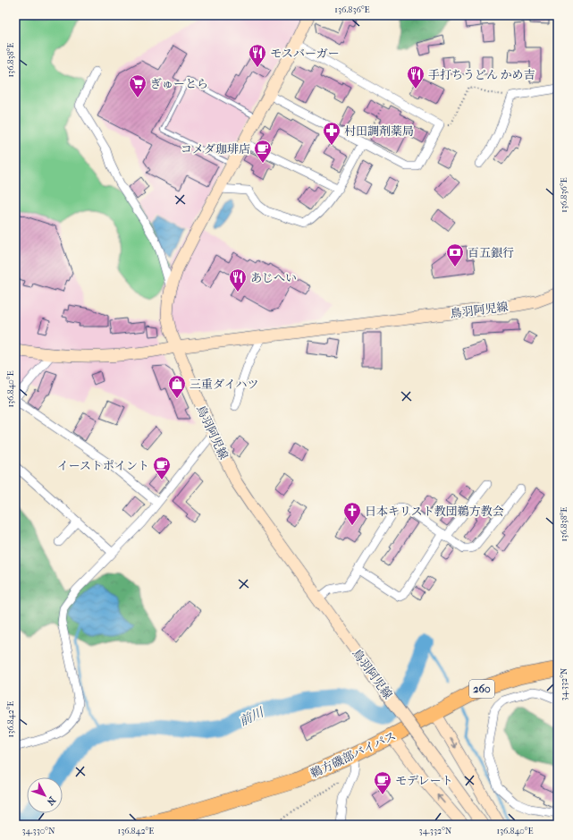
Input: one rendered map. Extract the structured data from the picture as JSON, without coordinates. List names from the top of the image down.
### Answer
{
  "streets": {
    "highway": ["260", "鵜方磯部バイパス"],
    "main road": ["鳥羽阿児線"]
  },
  "water": ["前川"],
  "places": {
    "restaurant": ["モスバーガー", "手打ちうどん かめ吉", "あじへい"],
    "supermarket": ["ぎゅーとら"],
    "pharmacy": ["村田調剤薬局"],
    "cafe": ["コメダ珈琲店", "イーストポイント", "モデレート"],
    "bank": ["百五銀行"],
    "shop": ["三重ダイハツ"],
    "church": ["日本キリスト教団鵜方教会"]
  },
  "north": "bottom right",
  "coordinates": [
    "136.836°E",
    "136.838°E",
    "136.840°E",
    "34.332°N",
    "136.842°E",
    "34.330°N"
  ]
}
